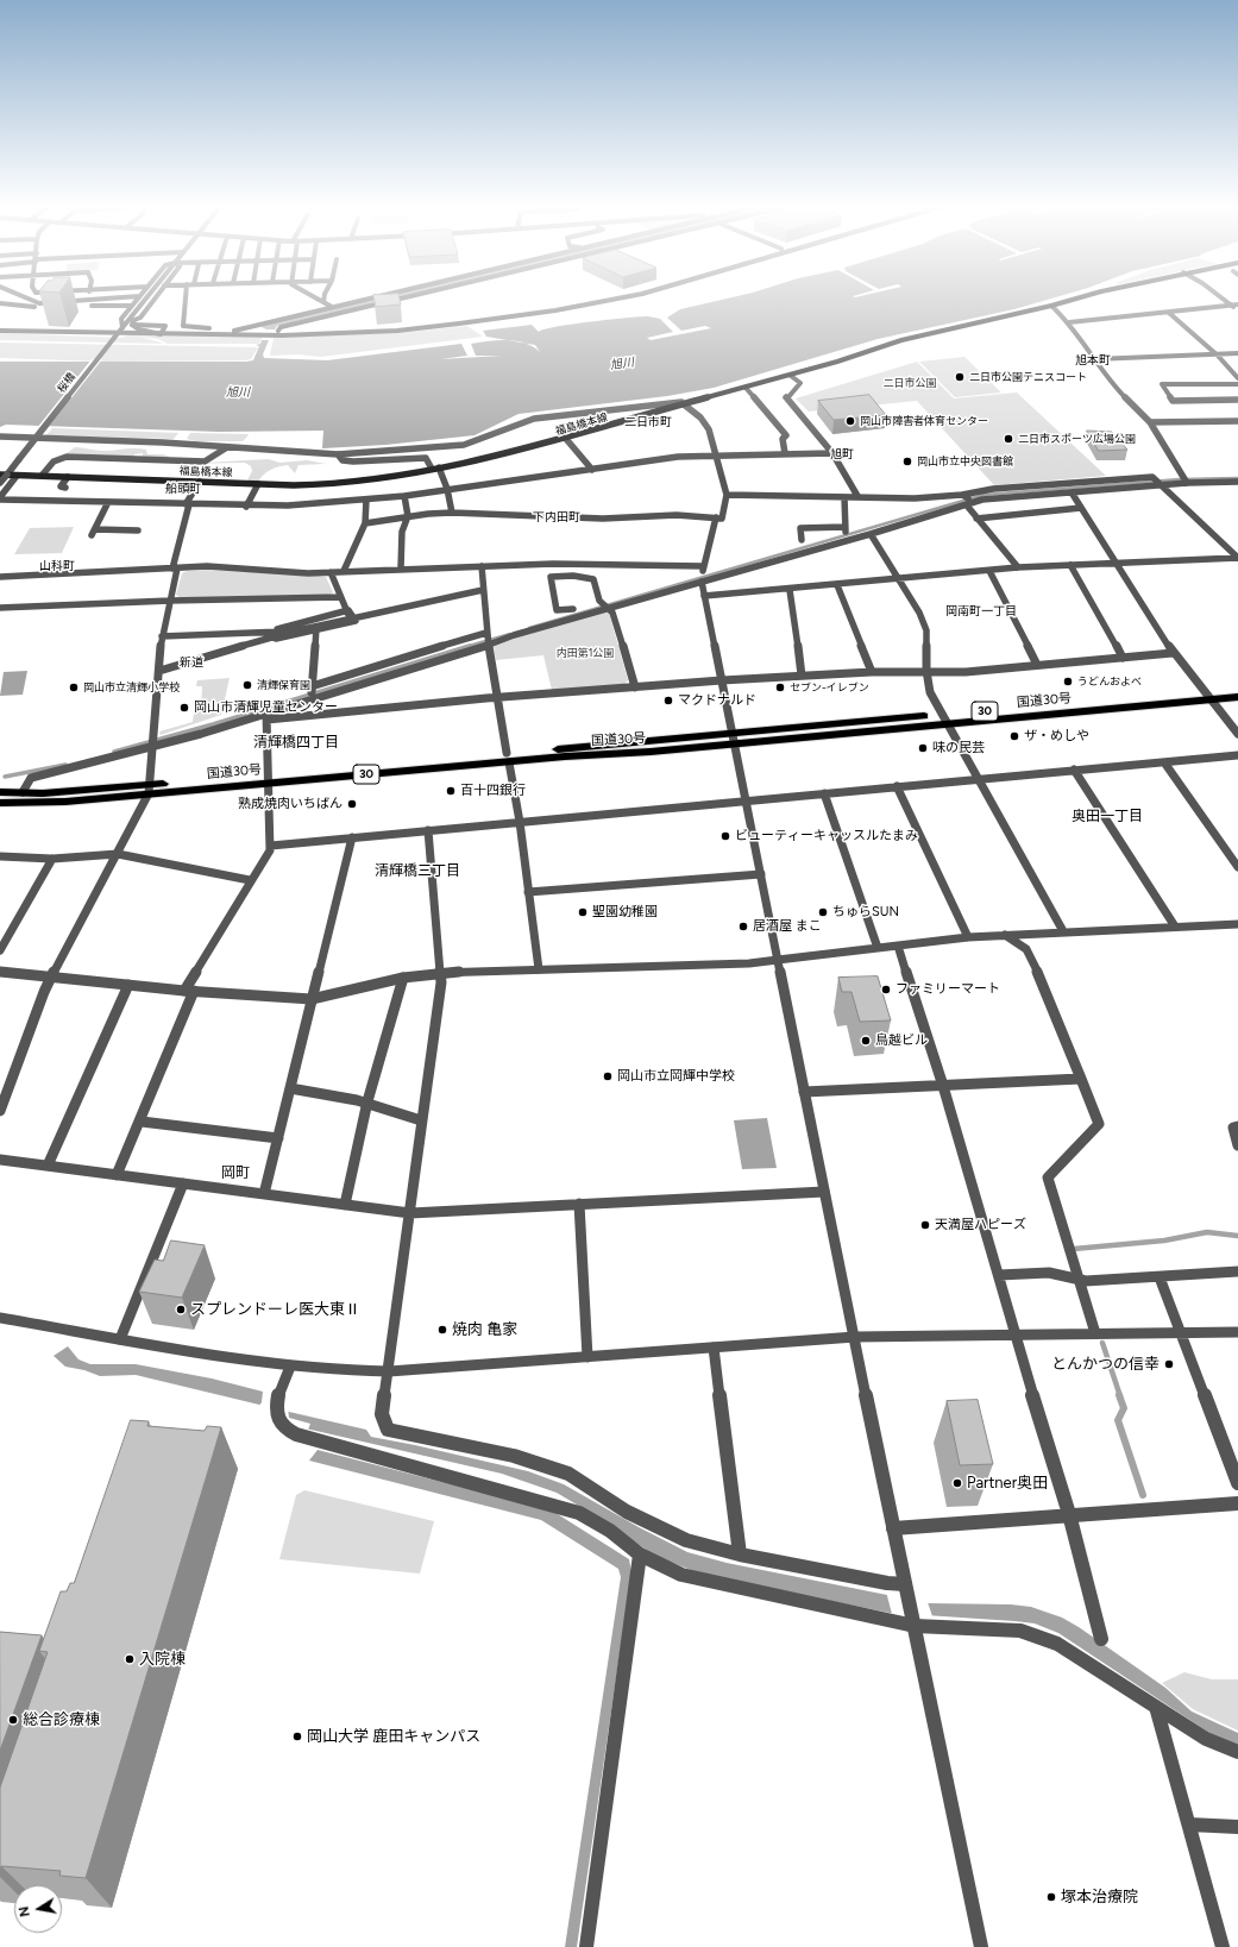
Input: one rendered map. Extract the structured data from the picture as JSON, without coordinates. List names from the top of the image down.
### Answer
{
  "streets": {
    "highway": ["国道30号", "30"],
    "main road": ["福島橋本線"],
    "street": ["桜橋"]
  },
  "crossings": [
    ["桜橋", "福島橋本線"]
  ],
  "districts": [
    "旭本町",
    "二日市町",
    "旭町",
    "船頭町",
    "下内田町",
    "山科町",
    "岡南町一丁目",
    "新道",
    "清輝橋四丁目",
    "奥田一丁目",
    "清輝橋三丁目",
    "岡町"
  ],
  "water": ["旭川"],
  "parks": ["二日市公園", "内田第1公園"],
  "places": [
    "二日市公園テニスコート",
    "岡山市障害者体育センター",
    "二日市スポーツ広場公園",
    "岡山市立中央図書館",
    "うどんおよべ",
    "清輝保育園",
    "岡山市立清輝小学校",
    "セブン-イレブン",
    "マクドナルド",
    "岡山市清輝児童センター",
    "ザ・めしや",
    "味の民芸",
    "百十四銀行",
    "熟成焼肉いちばん",
    "ビューティーキャッスルたまみ",
    "聖園幼稚園",
    "ちゅらSUN",
    "居酒屋 まこ",
    "ファミリーマート",
    "鳥越ビル",
    "岡山市立岡輝中学校",
    "天満屋ハピーズ",
    "スプレンドーレ医大東Ⅱ",
    "焼肉 亀家",
    "とんかつの信幸",
    "Partner奥田",
    "入院棟",
    "総合診療棟",
    "岡山大学 鹿田キャンパス",
    "塚本治療院"
  ],
  "north": "left"
}
